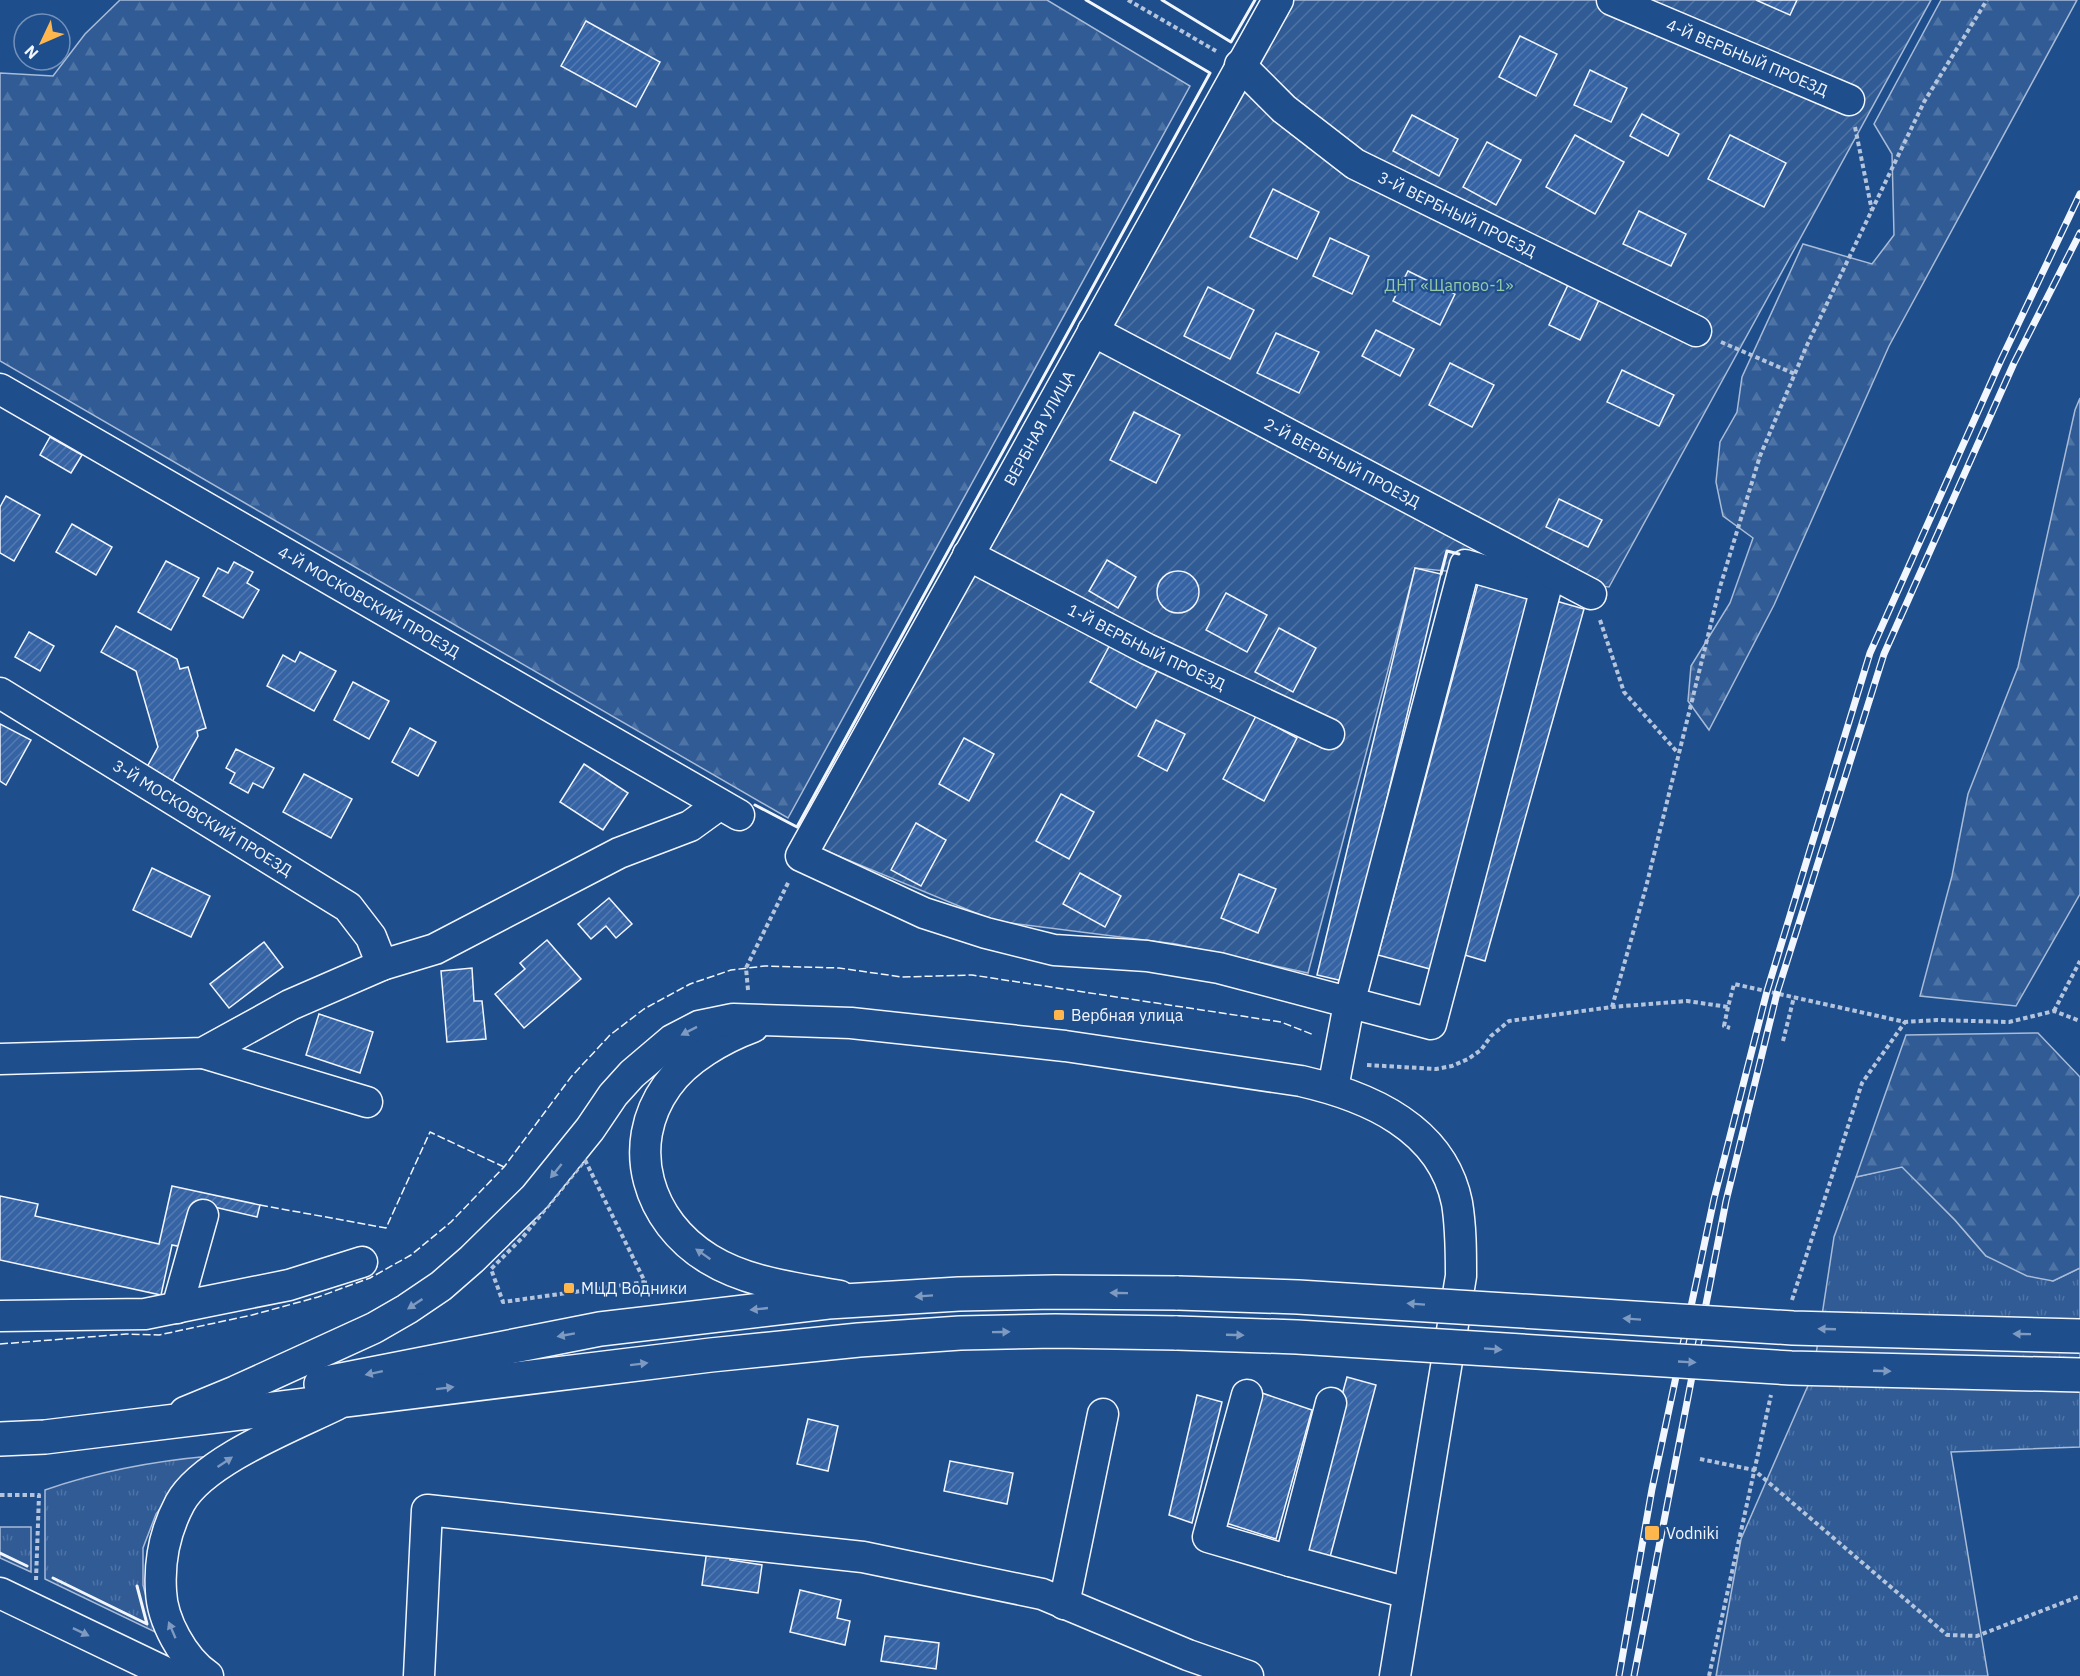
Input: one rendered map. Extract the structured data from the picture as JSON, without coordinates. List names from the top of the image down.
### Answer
{
  "streets": {
    "street": [
      "4-Й ВЕРБНЫЙ ПРОЕЗД",
      "3-Й ВЕРБНЫЙ ПРОЕЗД",
      "ВЕРБНАЯ УЛИЦА",
      "2-Й ВЕРБНЫЙ ПРОЕЗД",
      "4-Й МОСКОВСКИЙ ПРОЕЗД",
      "1-Й ВЕРБНЫЙ ПРОЕЗД",
      "3-Й МОСКОВСКИЙ ПРОЕЗД"
    ]
  },
  "crossings": [
    ["3-Й ВЕРБНЫЙ ПРОЕЗД", "ВЕРБНАЯ УЛИЦА"],
    ["ВЕРБНАЯ УЛИЦА", "2-Й ВЕРБНЫЙ ПРОЕЗД"],
    ["ВЕРБНАЯ УЛИЦА", "1-Й ВЕРБНЫЙ ПРОЕЗД"],
    ["4-Й МОСКОВСКИЙ ПРОЕЗД", "3-Й МОСКОВСКИЙ ПРОЕЗД"]
  ],
  "parks": ["ДНТ «Щапово-1»"],
  "places": {
    "transit": ["Вербная улица", "МЦД Водники", "Vodniki"]
  },
  "north": "bottom left"
}
